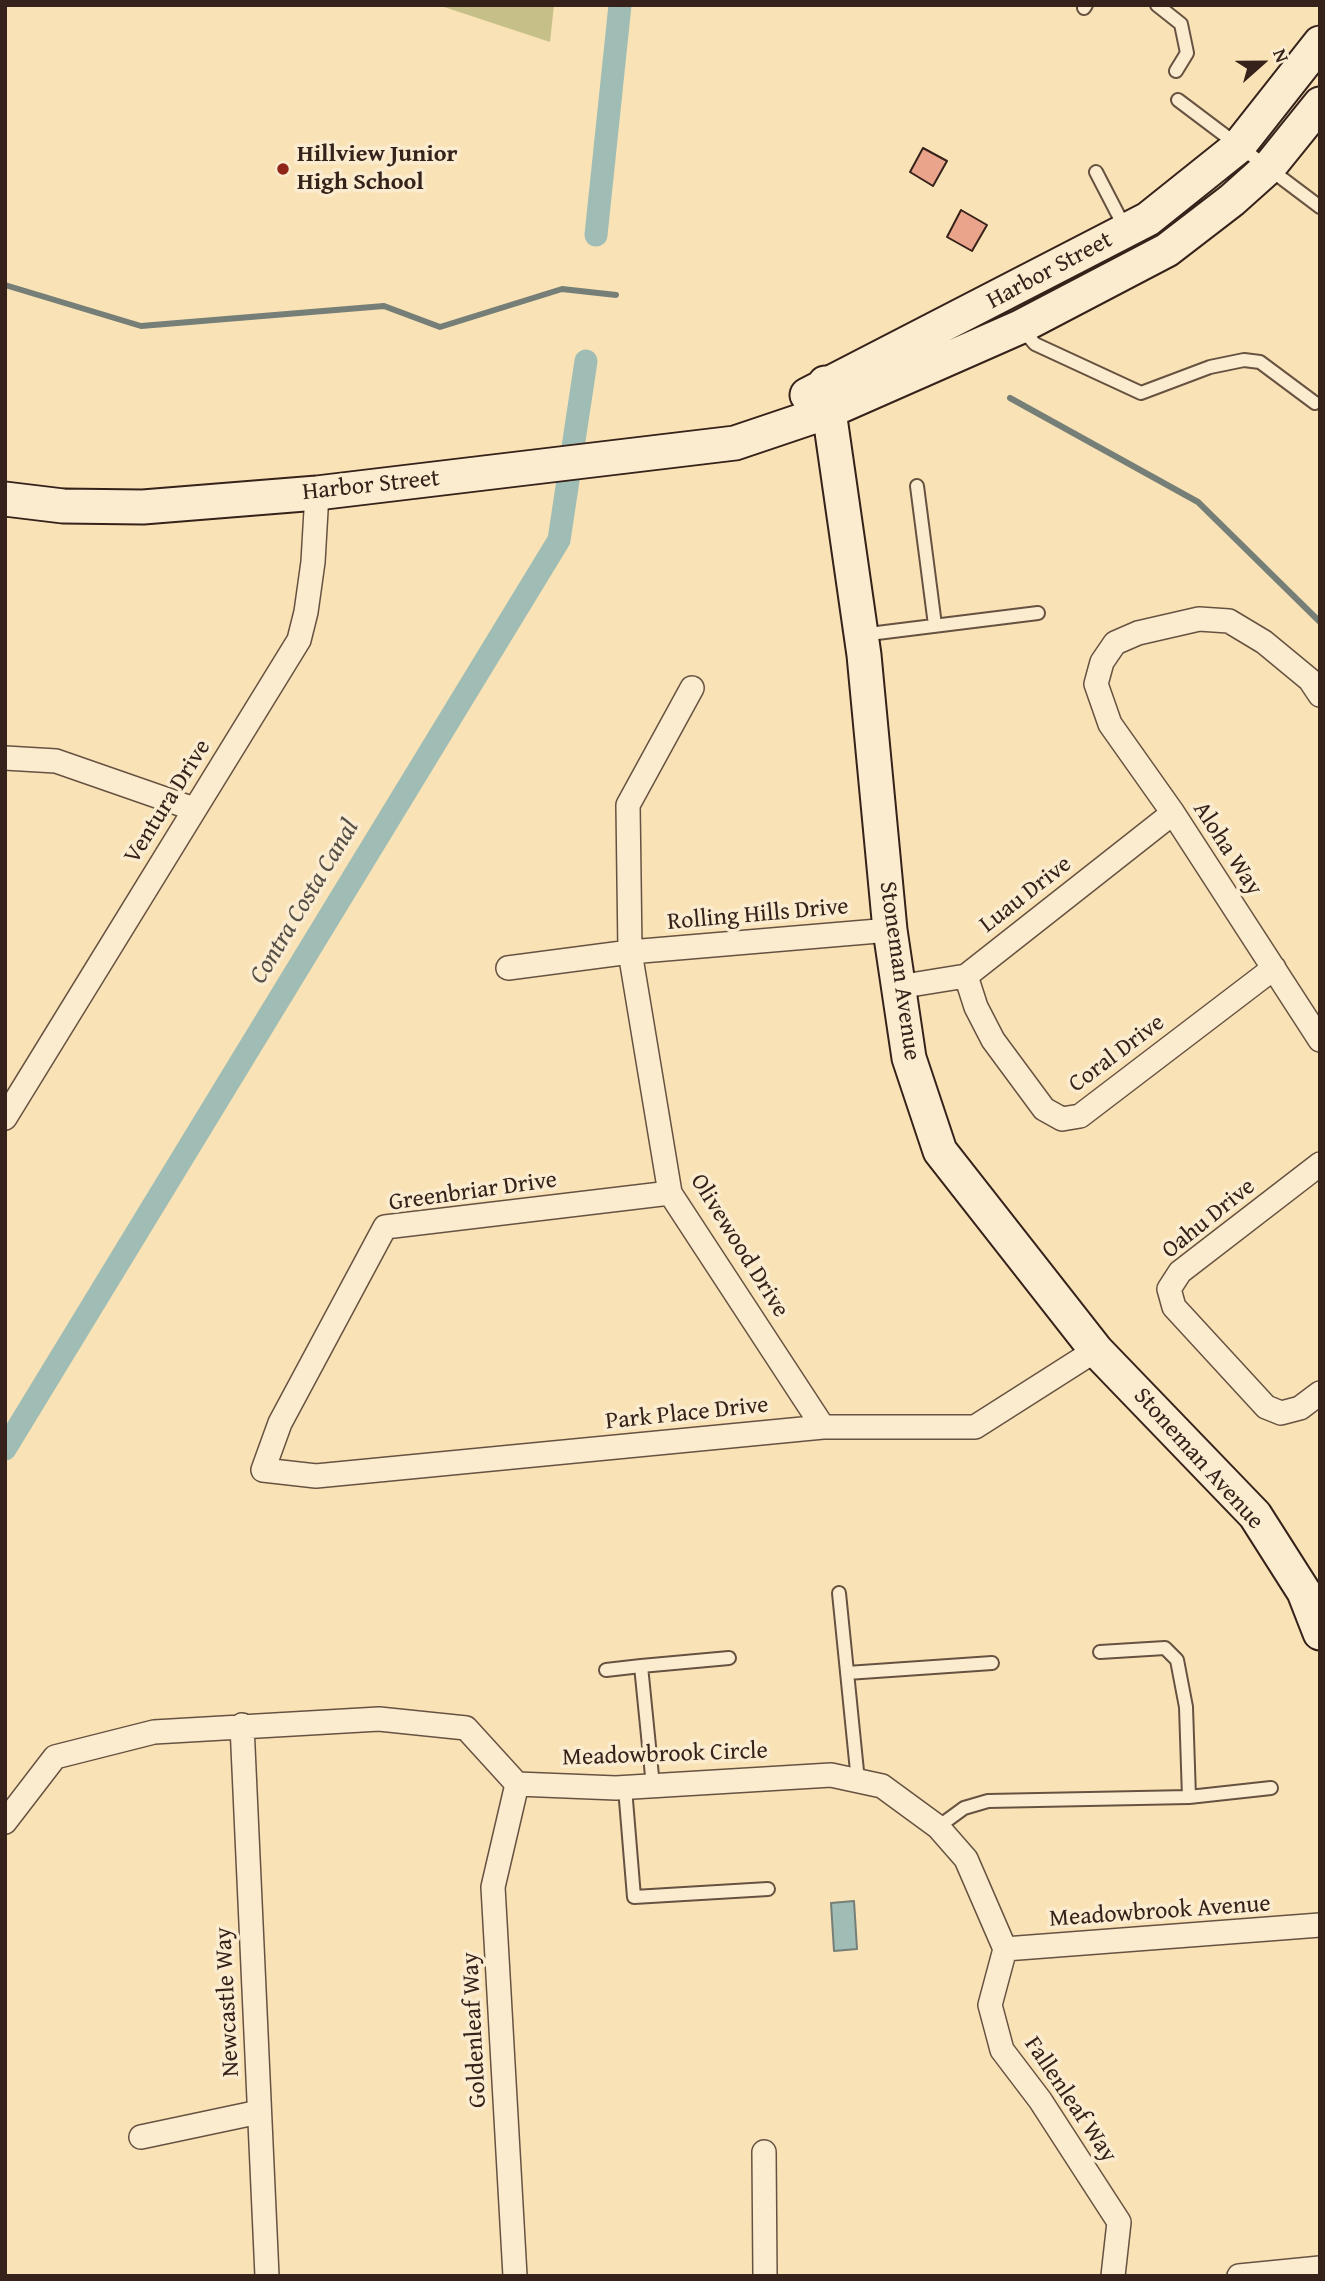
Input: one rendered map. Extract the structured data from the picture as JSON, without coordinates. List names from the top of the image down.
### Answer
{
  "streets": {
    "street": [
      "Harbor Street",
      "Ventura Drive",
      "Aloha Way",
      "Luau Drive",
      "Rolling Hills Drive",
      "Stoneman Avenue",
      "Coral Drive",
      "Greenbriar Drive",
      "Oahu Drive",
      "Olivewood Drive",
      "Park Place Drive",
      "Meadowbrook Circle",
      "Meadowbrook Avenue",
      "Newcastle Way",
      "Goldenleaf Way",
      "Fallenleaf Way"
    ]
  },
  "crossings": [
    ["Harbor Street", "Ventura Drive"],
    ["Harbor Street", "Stoneman Avenue"],
    ["Aloha Way", "Luau Drive"],
    ["Aloha Way", "Coral Drive"],
    ["Luau Drive", "Stoneman Avenue"],
    ["Luau Drive", "Coral Drive"],
    ["Rolling Hills Drive", "Stoneman Avenue"],
    ["Rolling Hills Drive", "Olivewood Drive"],
    ["Stoneman Avenue", "Park Place Drive"],
    ["Greenbriar Drive", "Olivewood Drive"],
    ["Greenbriar Drive", "Park Place Drive"],
    ["Olivewood Drive", "Park Place Drive"],
    ["Meadowbrook Circle", "Meadowbrook Avenue"],
    ["Meadowbrook Circle", "Goldenleaf Way"],
    ["Meadowbrook Circle", "Fallenleaf Way"],
    ["Meadowbrook Avenue", "Fallenleaf Way"]
  ],
  "water": ["Contra Costa Canal"],
  "places": ["Hillview Junior High School"],
  "north": "right"
}
